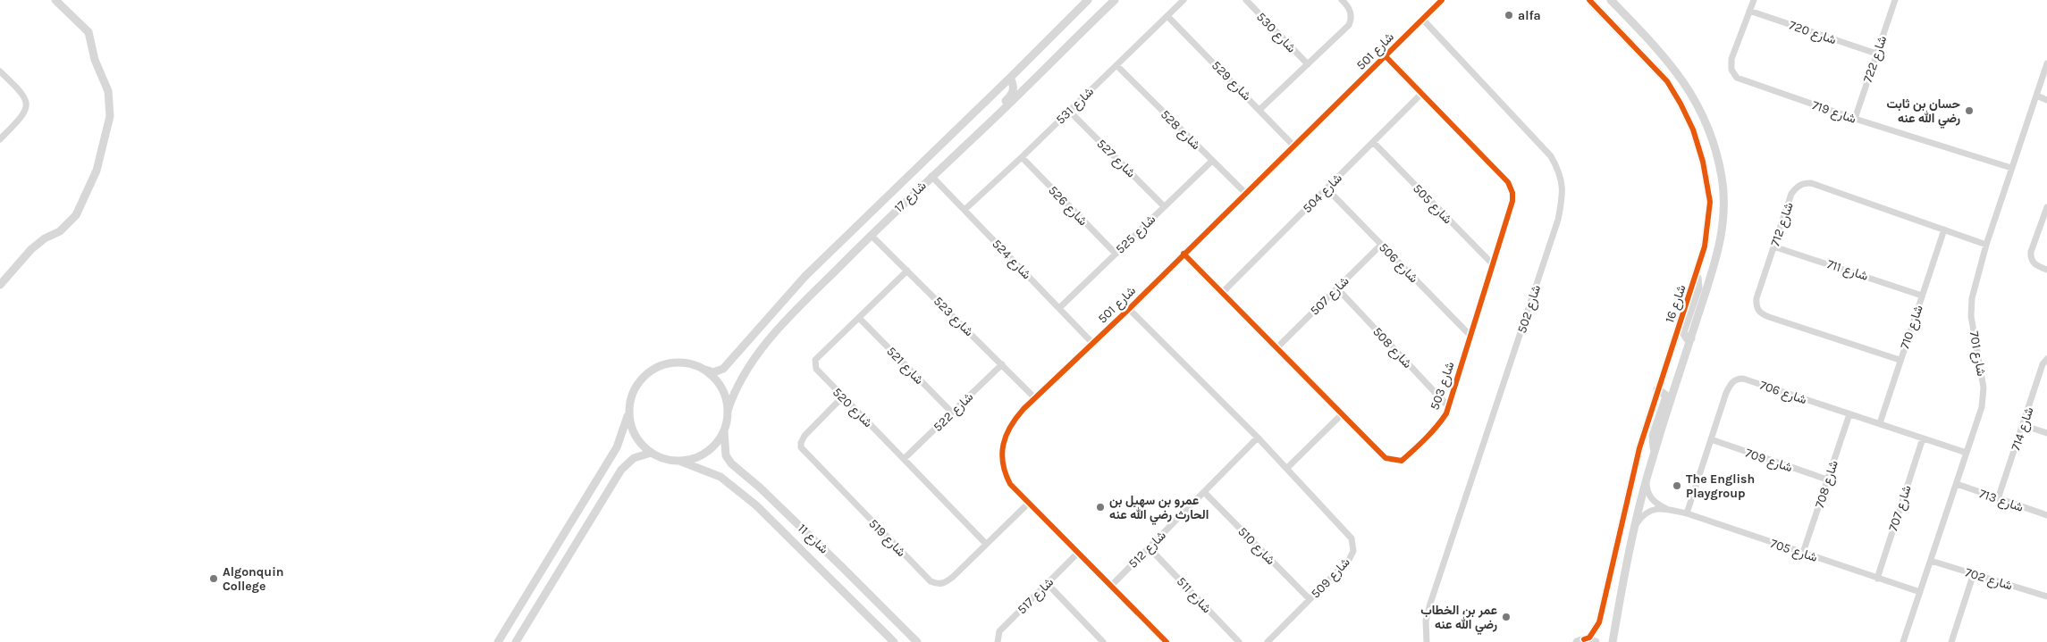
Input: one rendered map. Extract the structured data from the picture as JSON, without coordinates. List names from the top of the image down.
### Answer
{
  "streets": {
    "street": [
      "شارع 530",
      "شارع 720",
      "شارع 501",
      "شارع 722",
      "شارع 529",
      "شارع 531",
      "شارع 719",
      "شارع 528",
      "شارع 527",
      "شارع 504",
      "شارع 17",
      "شارع 505",
      "شارع 526",
      "شارع 712",
      "شارع 525",
      "شارع 524",
      "شارع 506",
      "شارع 711",
      "شارع 507",
      "شارع 16",
      "شارع 502",
      "شارع 523",
      "شارع 710",
      "شارع 508",
      "شارع 701",
      "شارع 521",
      "شارع 503",
      "شارع 706",
      "شارع 520",
      "شارع 522",
      "شارع 714",
      "شارع 709",
      "شارع 708",
      "شارع 713",
      "شارع 707",
      "شارع 519",
      "شارع 11",
      "شارع 510",
      "شارع 512",
      "شارع 705",
      "شارع 509",
      "شارع 702",
      "شارع 511",
      "شارع 517"
    ]
  },
  "crossings": [
    ["شارع 720", "شارع 722"],
    ["شارع 720", "شارع 719"],
    ["شارع 501", "شارع 529"],
    ["شارع 501", "شارع 528"],
    ["شارع 501", "شارع 524"],
    ["شارع 501", "شارع 502"],
    ["شارع 501", "شارع 523"],
    ["شارع 501", "شارع 503"],
    ["شارع 501", "شارع 519"],
    ["شارع 501", "شارع 512"],
    ["شارع 501", "شارع 509"],
    ["شارع 501", "شارع 517"],
    ["شارع 722", "شارع 719"],
    ["شارع 529", "شارع 531"],
    ["شارع 531", "شارع 528"],
    ["شارع 531", "شارع 527"],
    ["شارع 531", "شارع 526"],
    ["شارع 531", "شارع 524"],
    ["شارع 719", "شارع 701"],
    ["شارع 528", "شارع 525"],
    ["شارع 527", "شارع 525"],
    ["شارع 504", "شارع 505"],
    ["شارع 504", "شارع 506"],
    ["شارع 504", "شارع 503"],
    ["شارع 17", "شارع 524"],
    ["شارع 17", "شارع 523"],
    ["شارع 17", "شارع 11"],
    ["شارع 505", "شارع 503"],
    ["شارع 526", "شارع 525"],
    ["شارع 712", "شارع 711"],
    ["شارع 712", "شارع 710"],
    ["شارع 712", "شارع 701"],
    ["شارع 525", "شارع 524"],
    ["شارع 506", "شارع 507"],
    ["شارع 506", "شارع 503"],
    ["شارع 711", "شارع 710"],
    ["شارع 507", "شارع 508"],
    ["شارع 507", "شارع 503"],
    ["شارع 16", "شارع 705"],
    ["شارع 523", "شارع 520"],
    ["شارع 523", "شارع 522"],
    ["شارع 710", "شارع 706"],
    ["شارع 508", "شارع 503"],
    ["شارع 701", "شارع 706"],
    ["شارع 701", "شارع 713"],
    ["شارع 701", "شارع 705"],
    ["شارع 701", "شارع 702"],
    ["شارع 521", "شارع 520"],
    ["شارع 521", "شارع 522"],
    ["شارع 706", "شارع 709"],
    ["شارع 706", "شارع 708"],
    ["شارع 706", "شارع 707"],
    ["شارع 706", "شارع 705"],
    ["شارع 520", "شارع 522"],
    ["شارع 520", "شارع 519"],
    ["شارع 714", "شارع 713"],
    ["شارع 709", "شارع 708"],
    ["شارع 708", "شارع 705"],
    ["شارع 707", "شارع 705"],
    ["شارع 510", "شارع 512"],
    ["شارع 510", "شارع 509"],
    ["شارع 512", "شارع 509"],
    ["شارع 512", "شارع 511"]
  ],
  "places": [
    "alfa",
    "حسان بن ثابت رضي الله عنه",
    "The English Playgroup",
    "عمرو بن سهيل بن الحارث رضي الله عنه",
    "Algonquin College",
    "عمر بن الخطاب رضي الله عنه"
  ]
}
